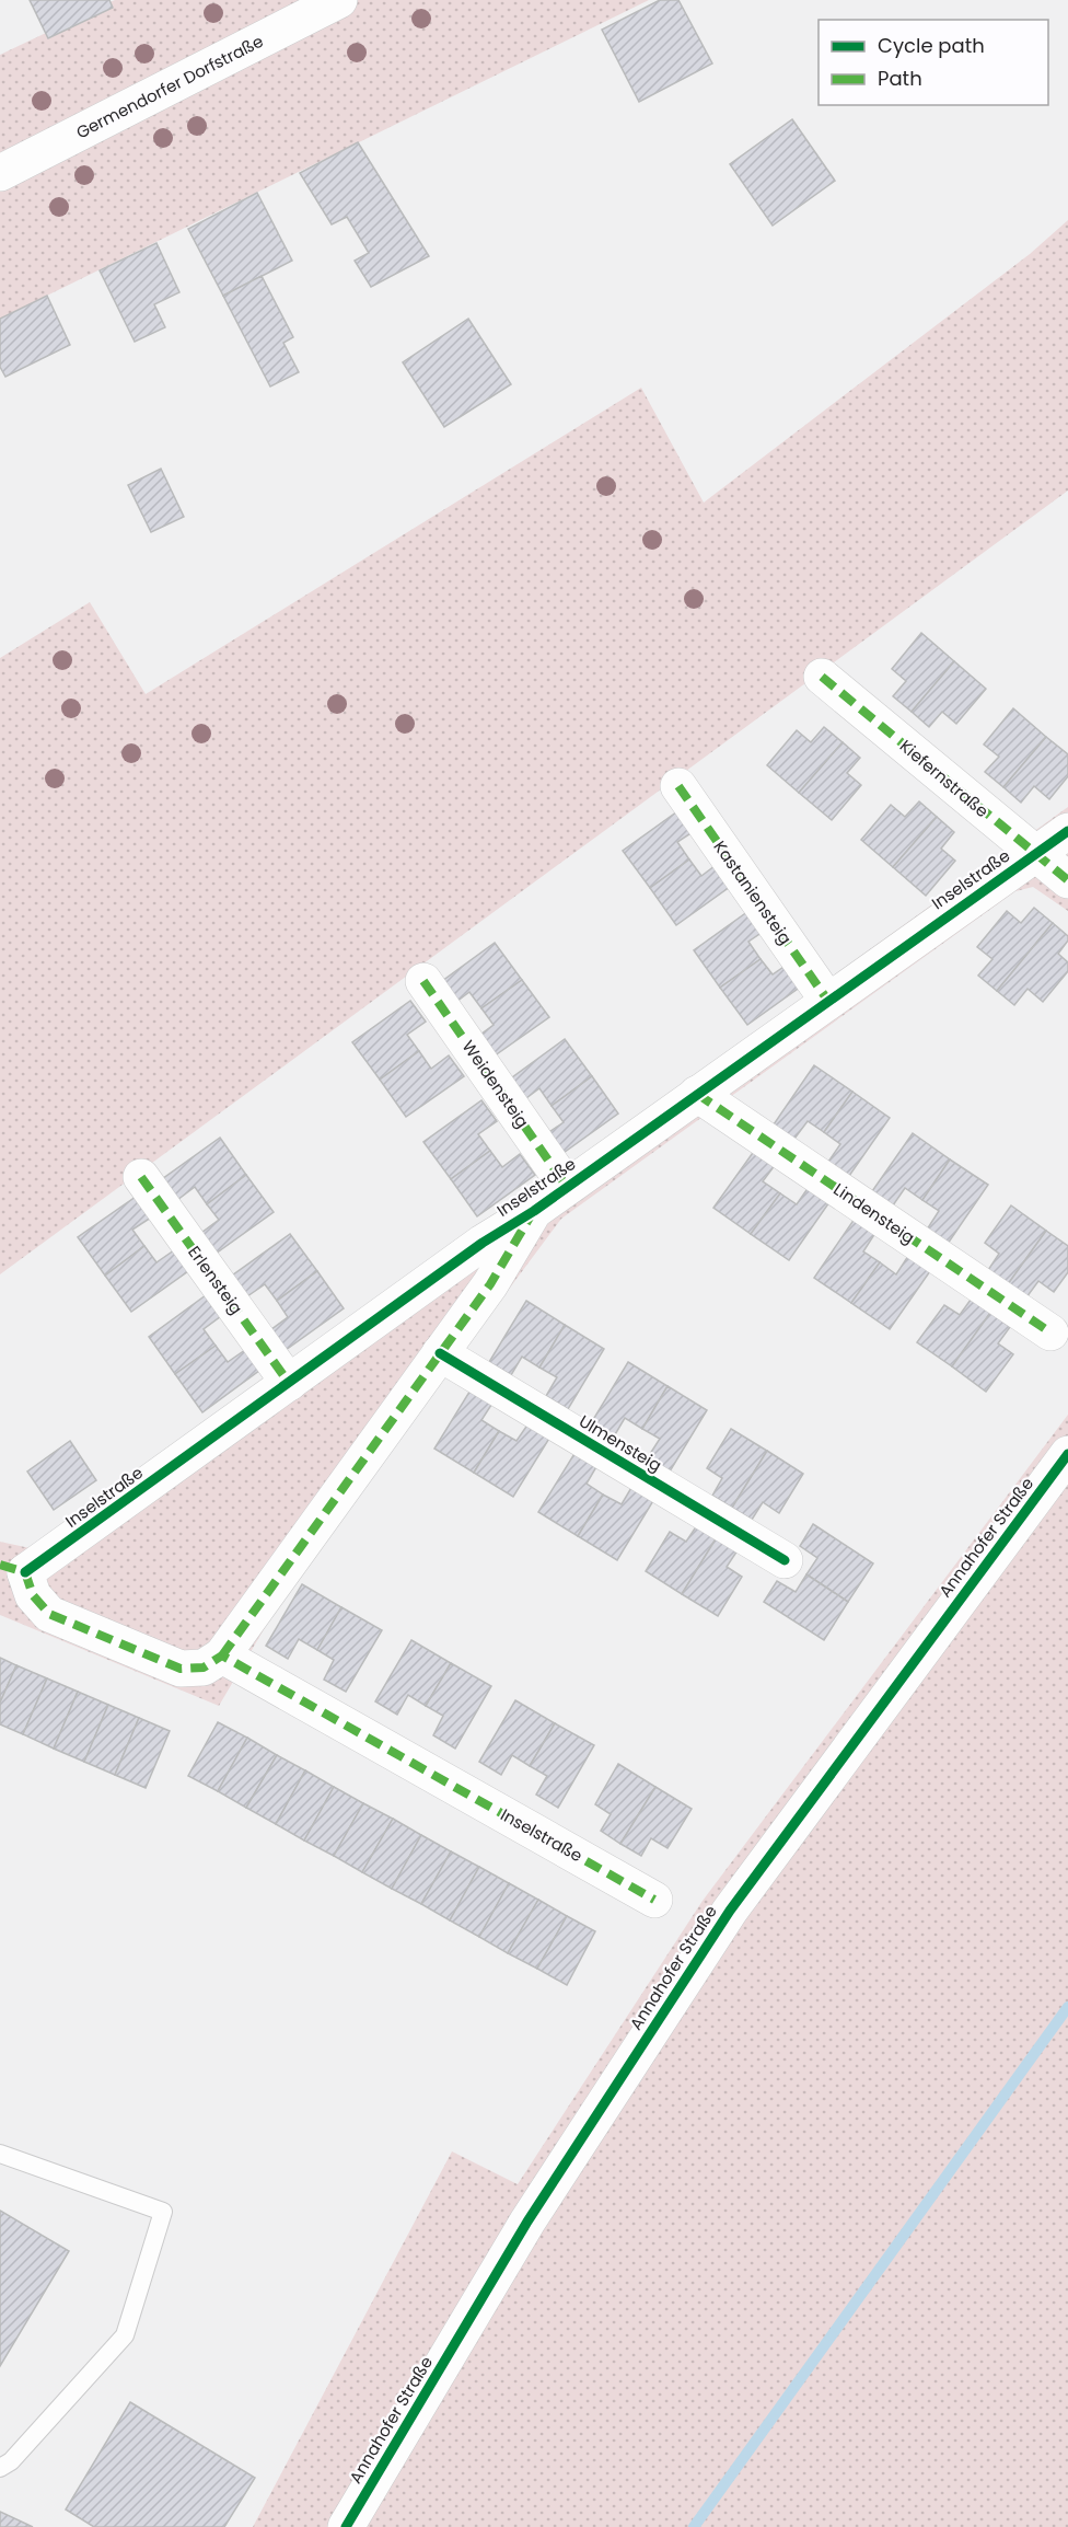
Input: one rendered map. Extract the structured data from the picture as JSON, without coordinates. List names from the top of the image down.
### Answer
{
  "streets": {
    "street": [
      "Germendorfer Dorfstraße",
      "Kiefernstraße",
      "Inselstraße",
      "Kastaniensteig",
      "Weidensteig",
      "Lindensteig",
      "Erlensteig",
      "Ulmensteig",
      "Annahofer Straße"
    ]
  },
  "crossings": [
    ["Kiefernstraße", "Inselstraße"],
    ["Inselstraße", "Kastaniensteig"],
    ["Inselstraße", "Weidensteig"],
    ["Inselstraße", "Lindensteig"],
    ["Inselstraße", "Erlensteig"],
    ["Inselstraße", "Ulmensteig"]
  ],
  "legend": ["Cycle path", "Path"]
}
